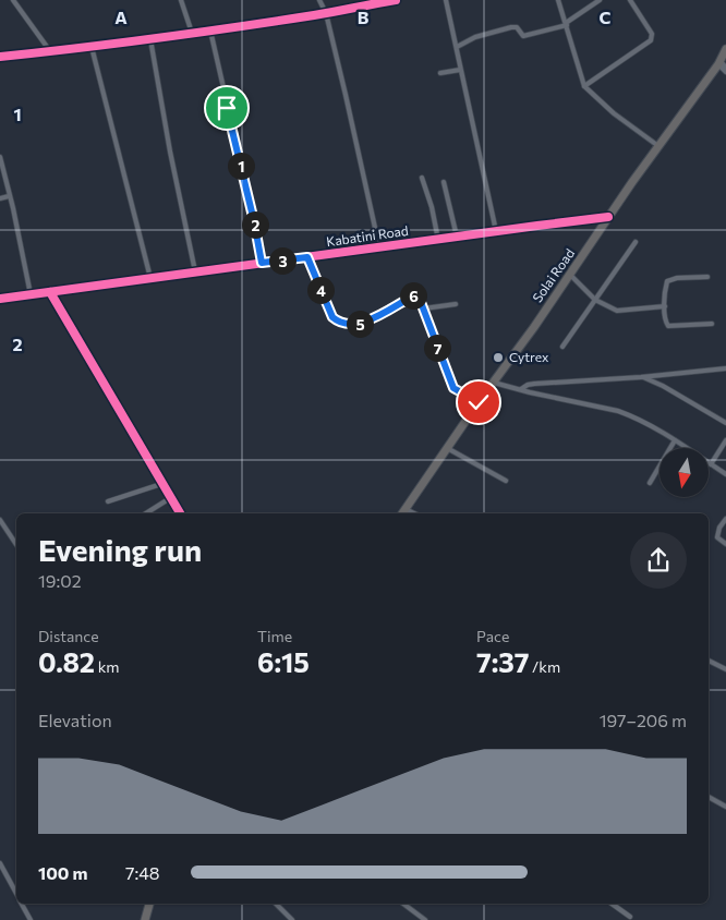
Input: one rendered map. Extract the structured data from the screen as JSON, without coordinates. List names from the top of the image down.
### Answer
{
  "streets": {
    "highway": ["Solai Road"],
    "street": ["Kabatini Road"]
  },
  "crossings": [
    ["Kabatini Road", "Solai Road"]
  ],
  "places": ["Cytrex"],
  "north": "bottom",
  "page": {
    "pins": [
      "1",
      "2",
      "3",
      "4",
      "6",
      "5",
      "7"
    ],
    "heading": ["Evening run", "19:02"],
    "stats": [
      ["Distance", "0.82 km"],
      ["Time", "6:15"],
      ["Pace", "7:37 /km"]
    ],
    "chart": ["Elevation", "197–206 m"],
    "list": [
      {
        "name": "100 m",
        "note": "7:48"
      }
    ]
  },
  "grid": {
    "columns": ["A", "B", "C"],
    "rows": ["1", "2"]
  }
}
